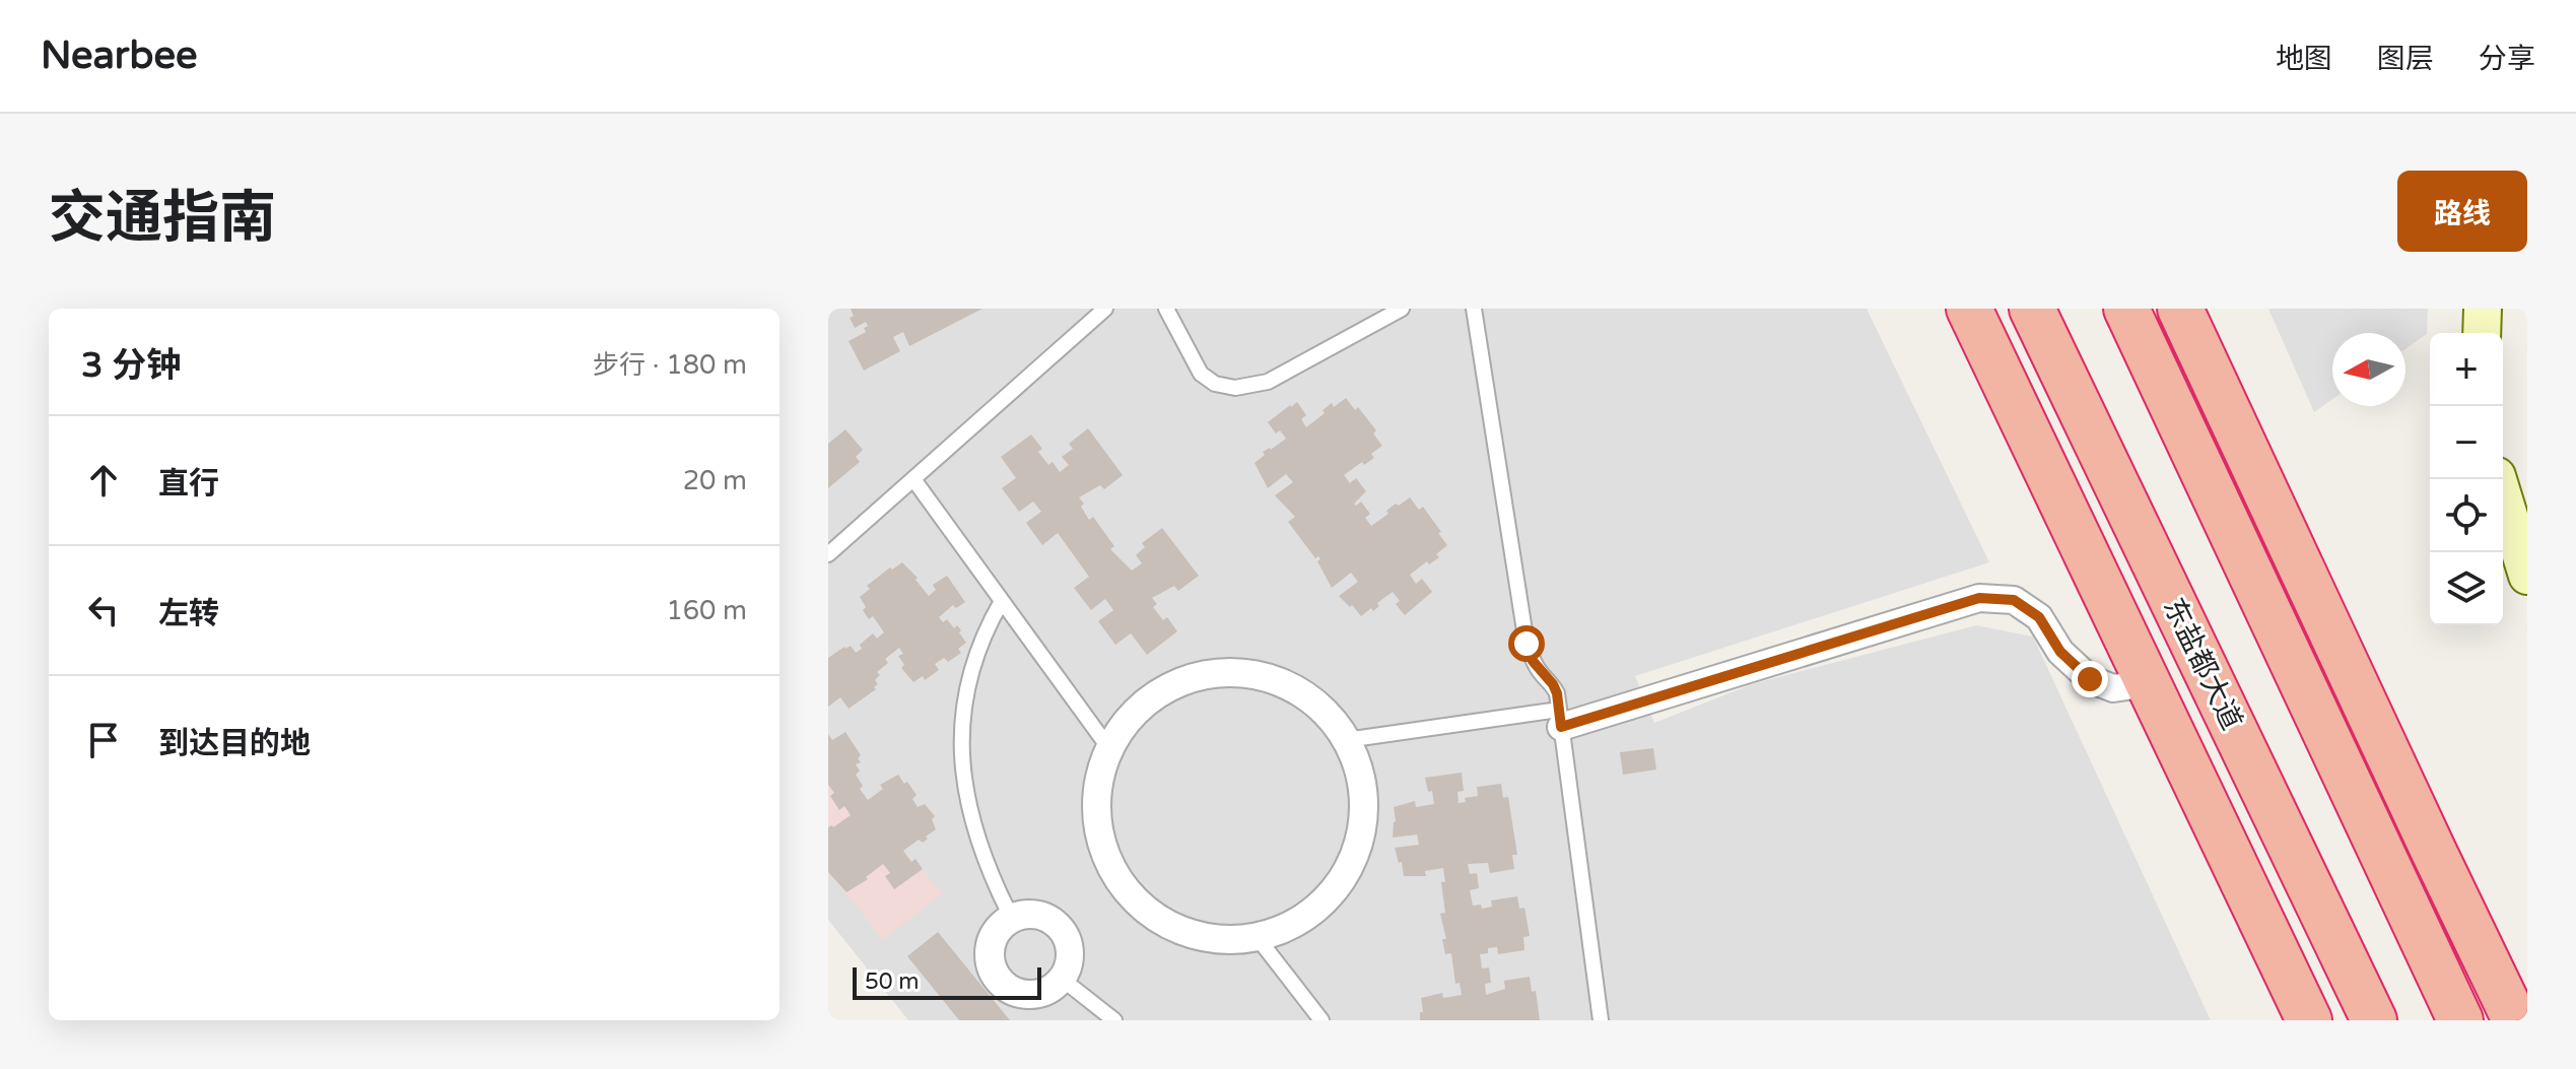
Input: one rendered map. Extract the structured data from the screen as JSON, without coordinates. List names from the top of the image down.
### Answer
{
  "streets": {
    "highway": ["东盐都大道"]
  },
  "scale_bar": "50 m",
  "north": "left",
  "page": {
    "header": "Nearbee",
    "nav": ["地图", "图层", "分享"],
    "title": "交通指南",
    "buttons": "路线",
    "heading": ["3 分钟", "步行 · 180 m"],
    "map_buttons": ["+", "−"],
    "list": [
      ["直行", "20 m"],
      ["左转", "160 m"],
      "到达目的地"
    ],
    "scale": "50 m"
  }
}
